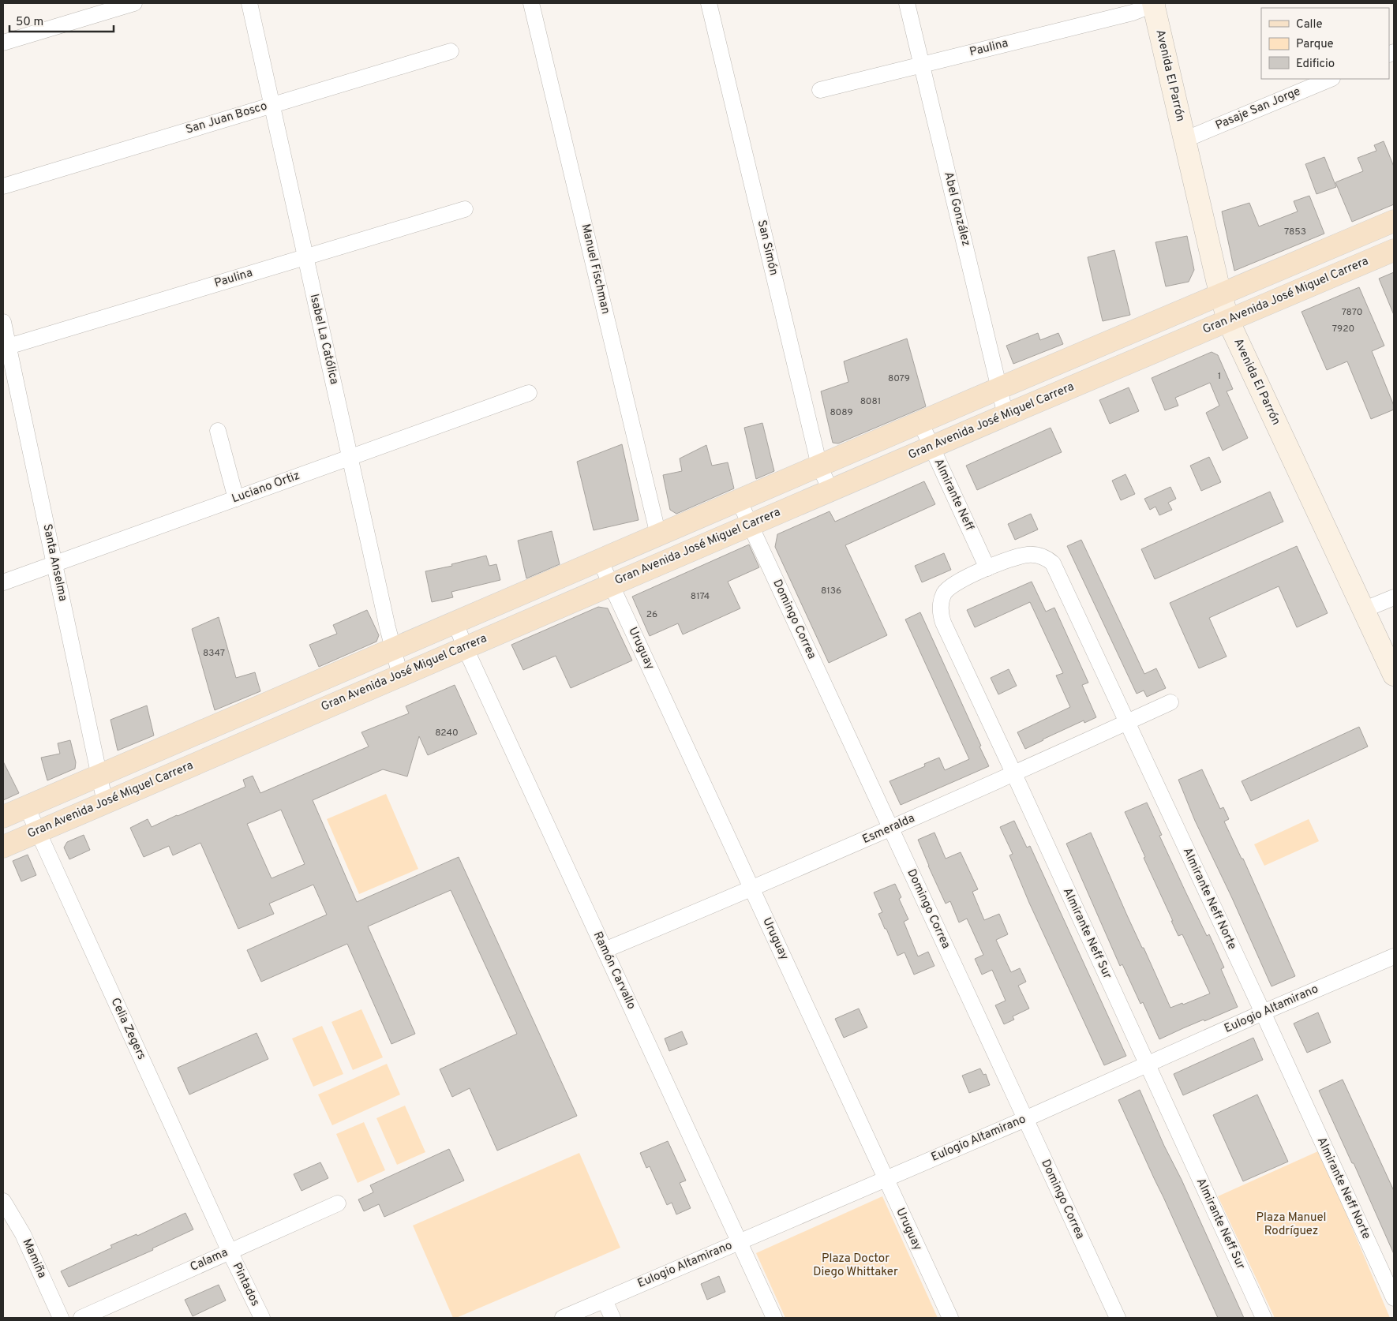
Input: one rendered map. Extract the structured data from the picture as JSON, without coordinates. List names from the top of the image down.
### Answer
{
  "streets": {
    "main road": ["Avenida El Parrón", "Gran Avenida José Miguel Carrera"],
    "street": [
      "Paulina",
      "Pasaje San Jorge",
      "San Juan Bosco",
      "Abel González",
      "San Simón",
      "Manuel Fischman",
      "Isabel La Católica",
      "Luciano Ortiz",
      "Almirante Neff",
      "Santa Anselma",
      "Domingo Correa",
      "Uruguay",
      "Esmeralda",
      "Almirante Neff Norte",
      "Almirante Neff Sur",
      "Ramón Carvallo",
      "Eulogio Altamirano",
      "Celia Zegers",
      "Mamiña",
      "Calama",
      "Pintados"
    ]
  },
  "crossings": [
    ["Paulina", "Avenida El Parrón"],
    ["Paulina", "Abel González"],
    ["Paulina", "Isabel La Católica"],
    ["Paulina", "Santa Anselma"],
    ["Avenida El Parrón", "Pasaje San Jorge"],
    ["Avenida El Parrón", "Gran Avenida José Miguel Carrera"],
    ["San Juan Bosco", "Isabel La Católica"],
    ["Abel González", "Gran Avenida José Miguel Carrera"],
    ["San Simón", "Gran Avenida José Miguel Carrera"],
    ["Gran Avenida José Miguel Carrera", "Isabel La Católica"],
    ["Gran Avenida José Miguel Carrera", "Almirante Neff"],
    ["Gran Avenida José Miguel Carrera", "Santa Anselma"],
    ["Gran Avenida José Miguel Carrera", "Domingo Correa"],
    ["Gran Avenida José Miguel Carrera", "Uruguay"],
    ["Gran Avenida José Miguel Carrera", "Ramón Carvallo"],
    ["Gran Avenida José Miguel Carrera", "Celia Zegers"],
    ["Isabel La Católica", "Luciano Ortiz"],
    ["Luciano Ortiz", "Santa Anselma"],
    ["Almirante Neff", "Almirante Neff Norte"],
    ["Almirante Neff", "Almirante Neff Sur"],
    ["Domingo Correa", "Esmeralda"],
    ["Domingo Correa", "Eulogio Altamirano"],
    ["Uruguay", "Esmeralda"],
    ["Uruguay", "Eulogio Altamirano"],
    ["Esmeralda", "Almirante Neff Norte"],
    ["Esmeralda", "Almirante Neff Sur"],
    ["Esmeralda", "Ramón Carvallo"],
    ["Almirante Neff Norte", "Almirante Neff Sur"],
    ["Almirante Neff Norte", "Eulogio Altamirano"],
    ["Almirante Neff Sur", "Eulogio Altamirano"],
    ["Ramón Carvallo", "Eulogio Altamirano"],
    ["Celia Zegers", "Calama"],
    ["Celia Zegers", "Pintados"],
    ["Calama", "Pintados"]
  ],
  "parks": ["Plaza Manuel Rodríguez", "Plaza Doctor Diego Whittaker"],
  "house_numbers": [
    "7853",
    "7870",
    "7920",
    "1",
    "8079",
    "8081",
    "8089",
    "8136",
    "8174",
    "26",
    "8347",
    "8240"
  ],
  "legend": ["Calle", "Parque", "Edificio"],
  "scale_bar": "50 m"
}
